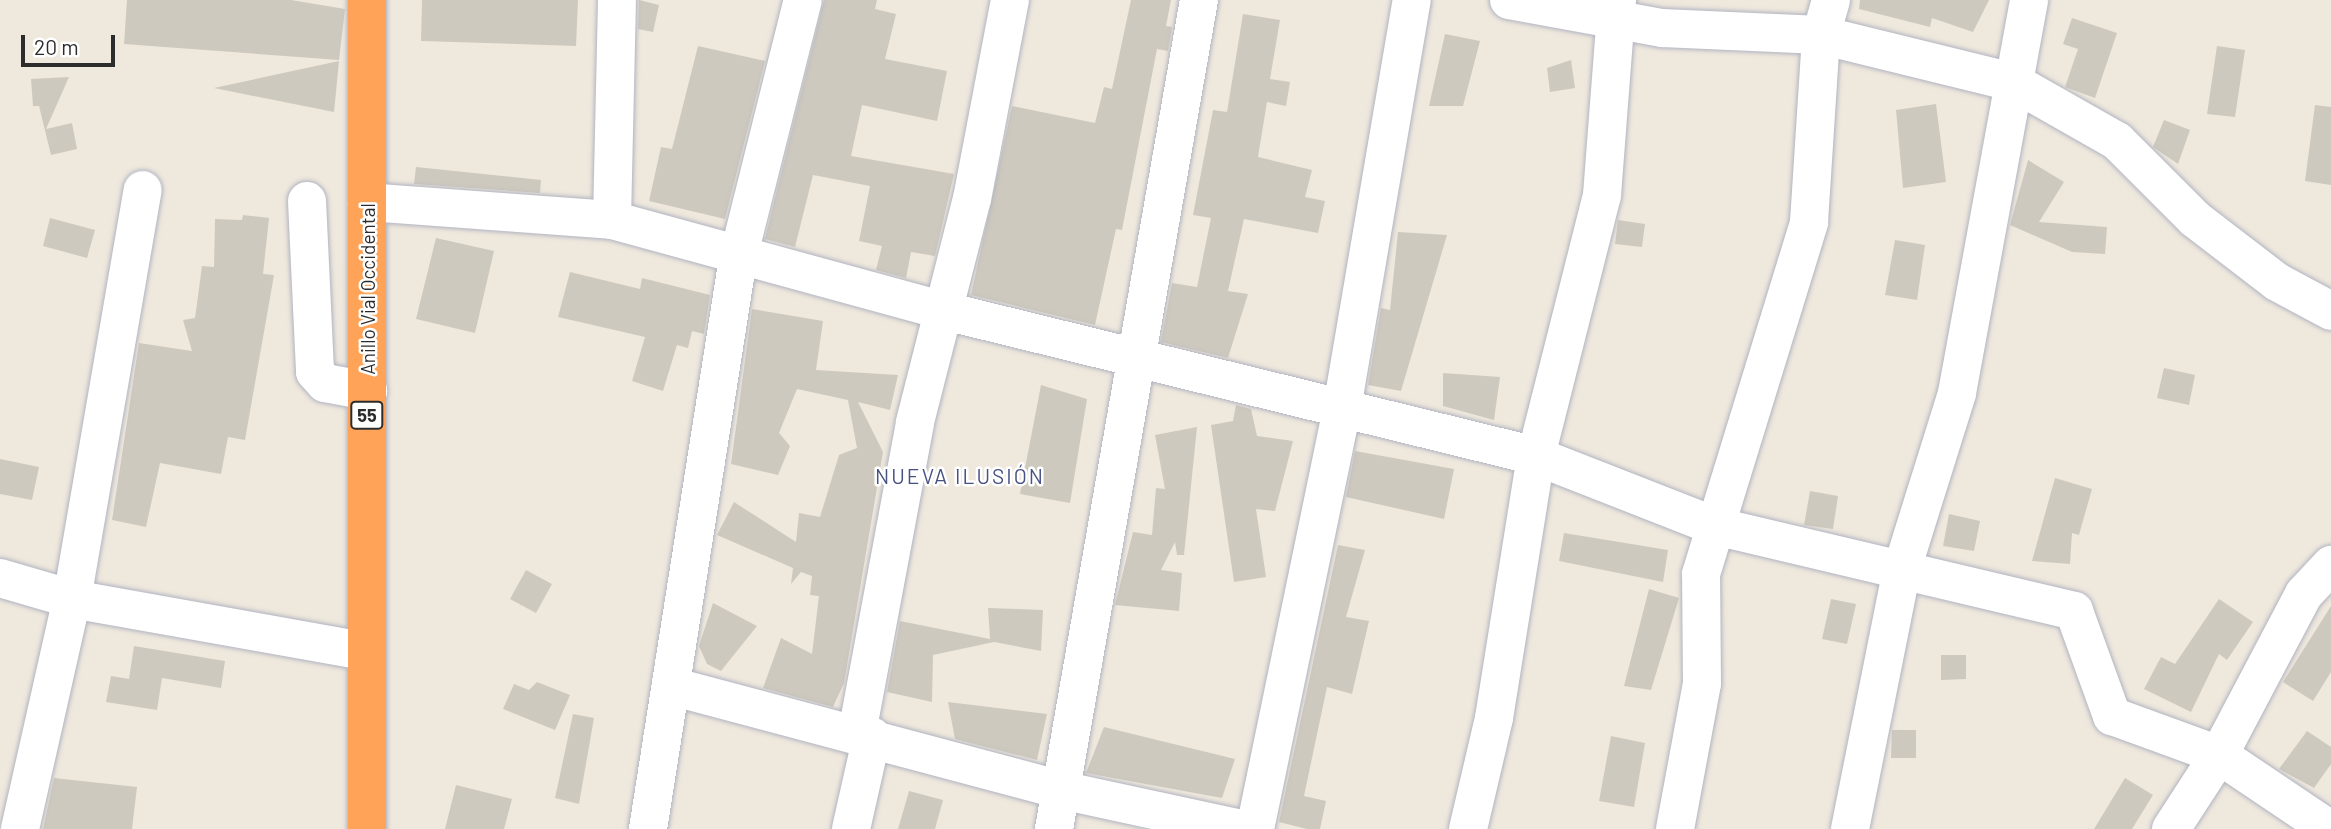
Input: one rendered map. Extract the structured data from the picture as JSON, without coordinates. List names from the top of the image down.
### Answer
{
  "streets": {
    "highway": ["Anillo Vial Occidental", "55"]
  },
  "districts": ["NUEVA ILUSIÓN"],
  "scale_bar": "20 m"
}
